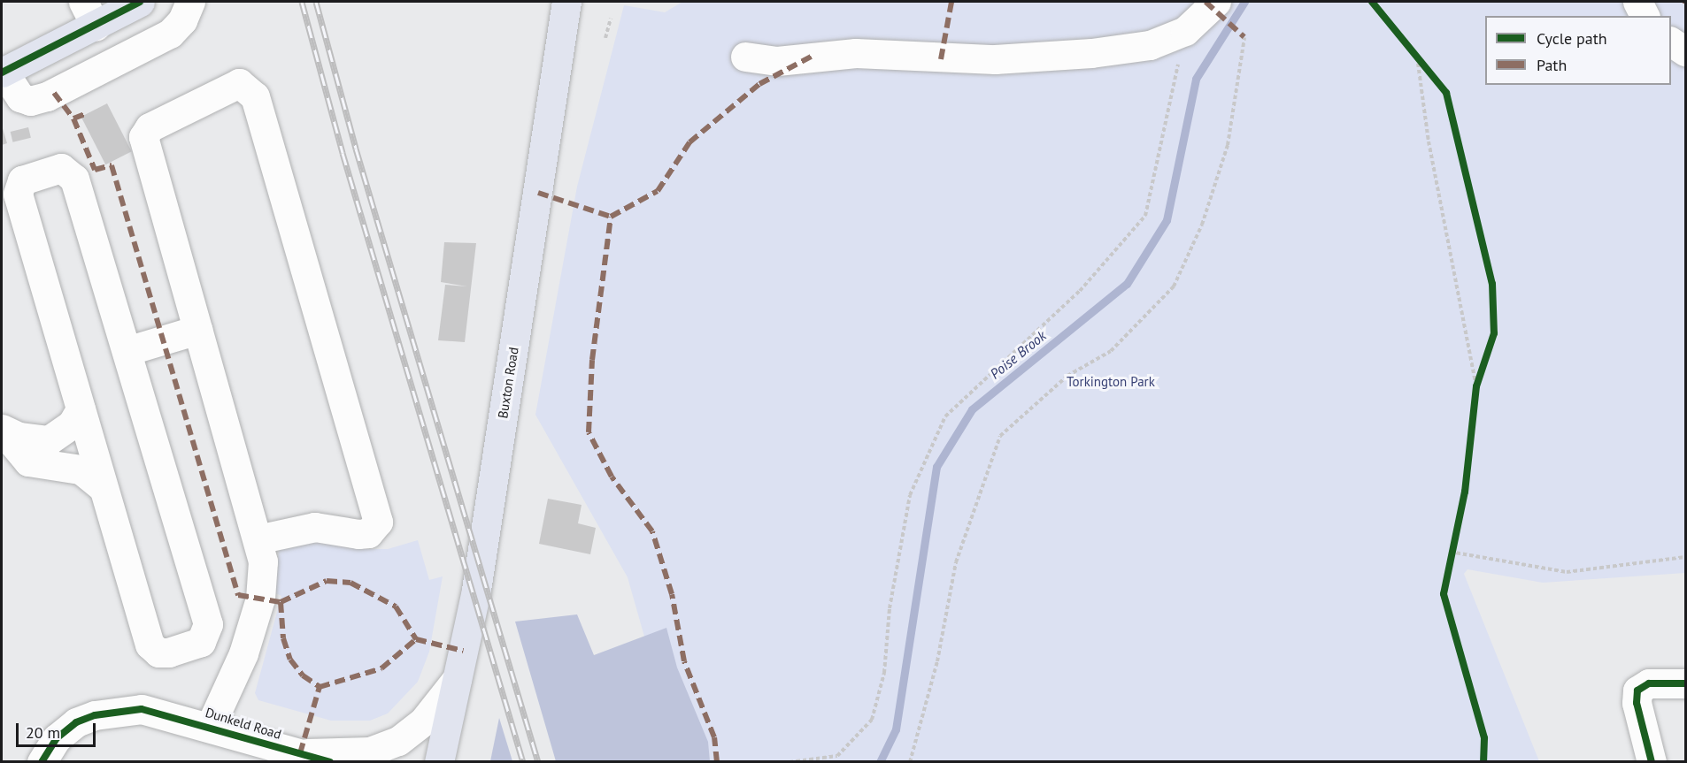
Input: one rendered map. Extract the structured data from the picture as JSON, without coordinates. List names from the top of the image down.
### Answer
{
  "streets": {
    "highway": ["Buxton Road"],
    "street": ["Dunkeld Road"]
  },
  "crossings": [
    ["Buxton Road", "Dunkeld Road"]
  ],
  "water": ["Poise Brook"],
  "parks": ["Torkington Park"],
  "legend": ["Cycle path", "Path"],
  "scale_bar": "20 m"
}
